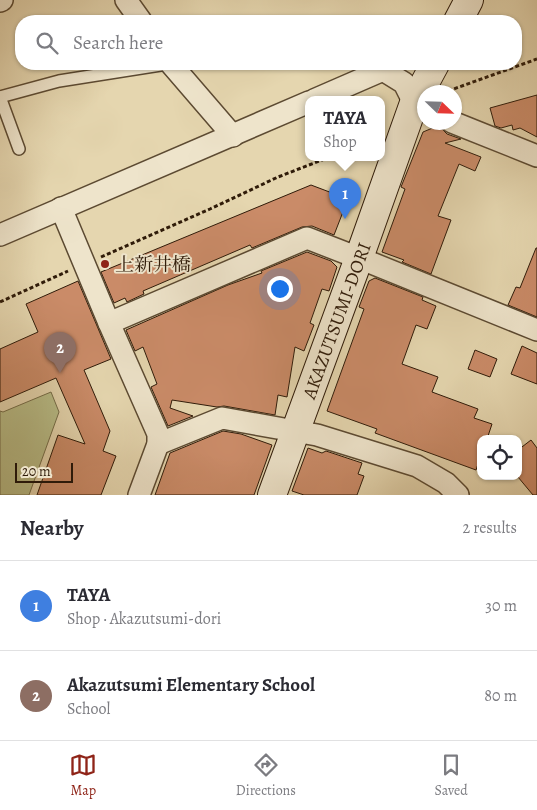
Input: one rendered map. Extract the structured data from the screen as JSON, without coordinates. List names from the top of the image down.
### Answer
{
  "streets": {
    "street": ["AKAZUTSUMI-DORI"]
  },
  "places": ["上新井橋"],
  "scale_bar": "20 m",
  "north": "bottom right",
  "page": {
    "search": "Search here",
    "popup": ["TAYA", "Shop"],
    "pins": ["1", "2"],
    "scale": "20 m",
    "heading": ["Nearby", "2 results"],
    "list": [
      {
        "mark": "1",
        "name": "TAYA",
        "note": "Shop · Akazutsumi-dori",
        "value": "30 m"
      },
      {
        "mark": "2",
        "name": "Akazutsumi Elementary School",
        "note": "School",
        "value": "80 m"
      }
    ],
    "nav": ["Map", "Directions", "Saved"]
  }
}
